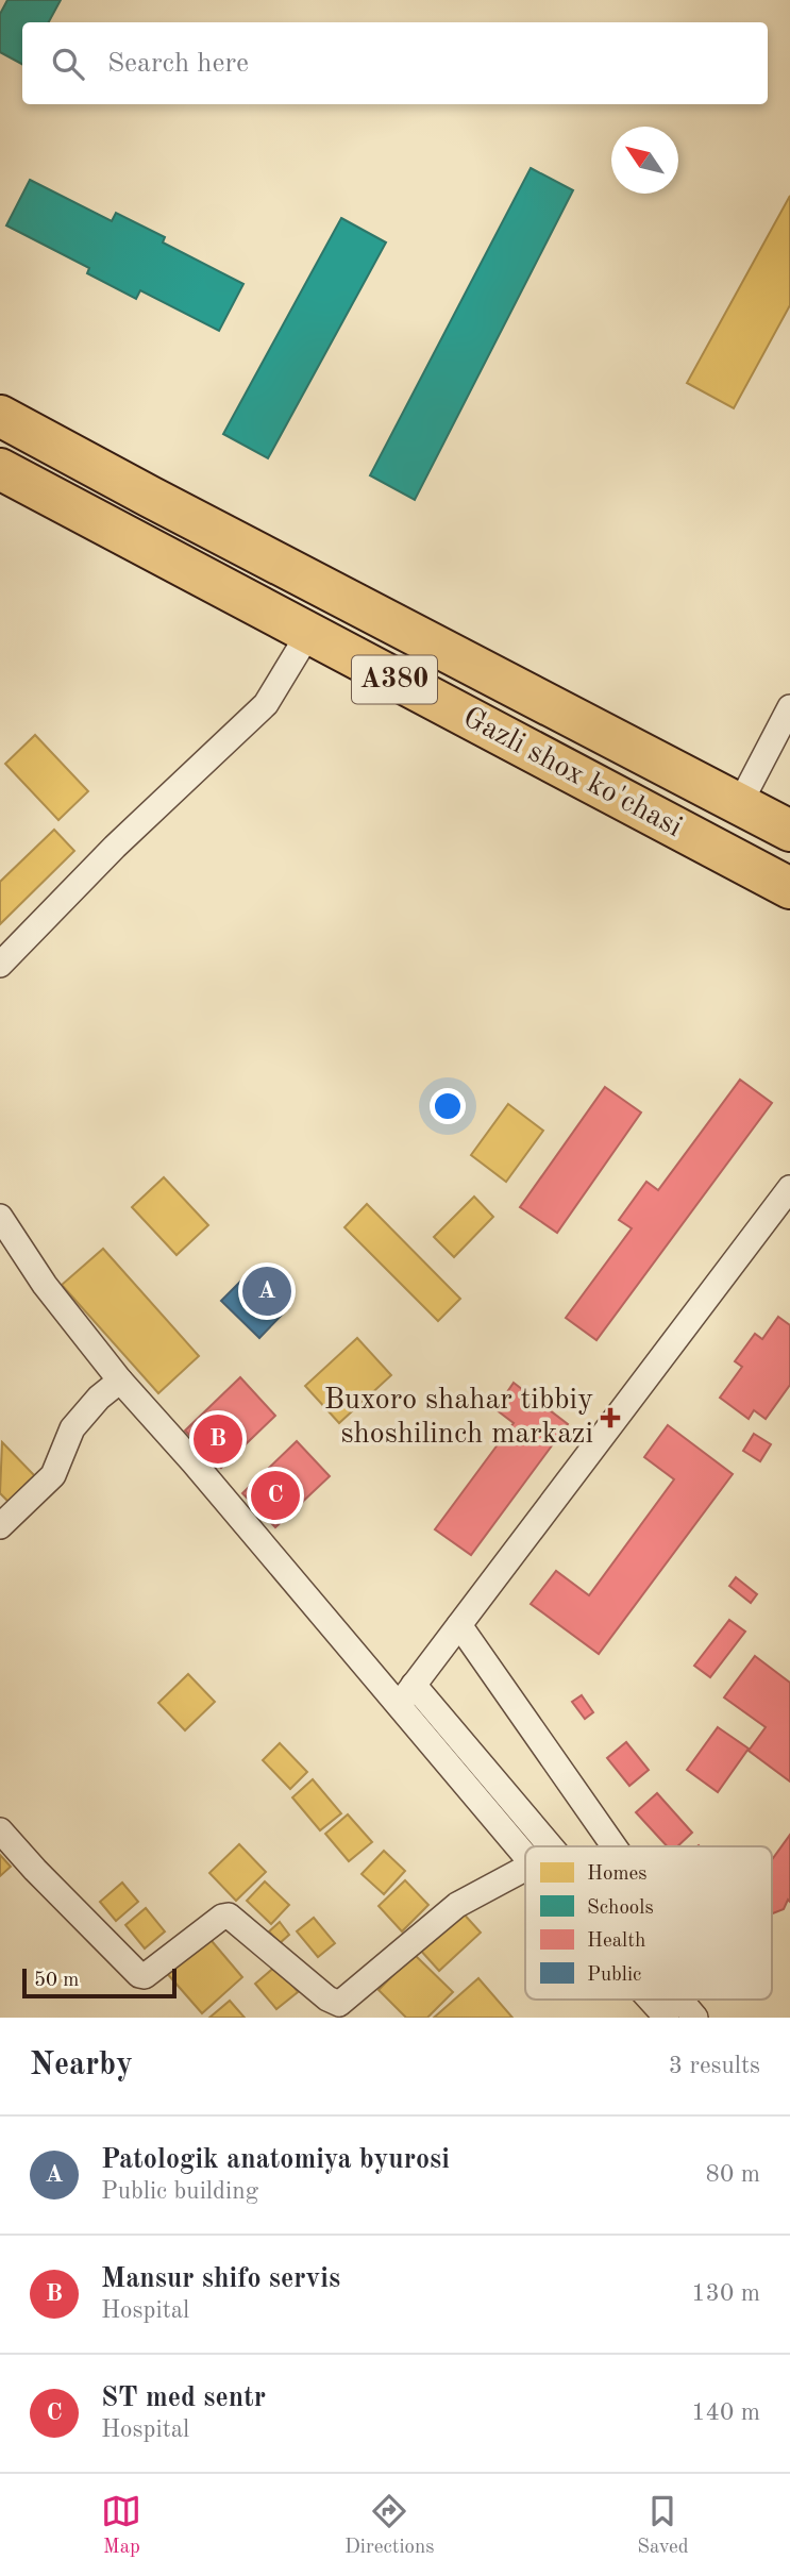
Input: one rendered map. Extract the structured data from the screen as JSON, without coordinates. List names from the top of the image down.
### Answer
{
  "streets": {
    "highway": ["A380", "Gazli shox ko'chasi"]
  },
  "places": {
    "health": ["Buxoro shahar tibbiy shoshilinch markazi"]
  },
  "legend": [
    "Homes",
    "Schools",
    "Health",
    "Public"
  ],
  "scale_bar": "50 m",
  "north": "top left",
  "page": {
    "search": "Search here",
    "pins": ["A", "B", "C"],
    "scale": "50 m",
    "heading": ["Nearby", "3 results"],
    "list": [
      {
        "mark": "A",
        "name": "Patologik anatomiya byurosi",
        "note": "Public building",
        "value": "80 m"
      },
      {
        "mark": "B",
        "name": "Mansur shifo servis",
        "note": "Hospital",
        "value": "130 m"
      },
      {
        "mark": "C",
        "name": "ST med sentr",
        "note": "Hospital",
        "value": "140 m"
      }
    ],
    "nav": ["Map", "Directions", "Saved"]
  }
}
